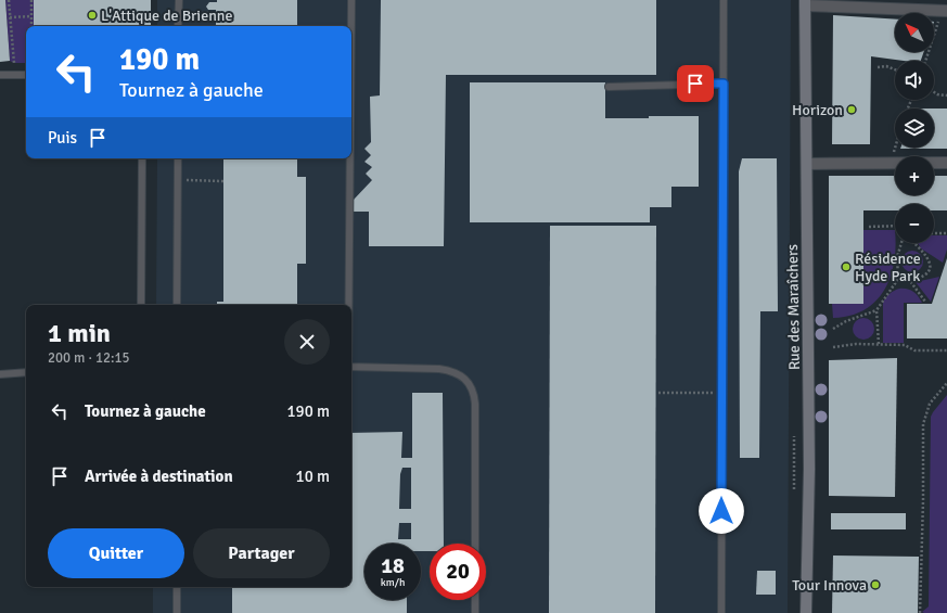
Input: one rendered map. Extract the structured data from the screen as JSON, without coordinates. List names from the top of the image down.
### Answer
{
  "streets": {
    "main road": ["Rue des Maraîchers"]
  },
  "places": [
    "L'Attique de Brienne",
    "Horizon",
    "Résidence Hyde Park",
    "Tour Innova"
  ],
  "north": "top left",
  "page": {
    "map_buttons": ["+", "−"],
    "turn": ["190 m", "Tournez à gauche"],
    "then": "Puis",
    "heading": ["1 min", "200 m · 12:15"],
    "list": [
      {
        "name": "Tournez à gauche",
        "value": "190 m"
      },
      {
        "name": "Arrivée à destination",
        "value": "10 m"
      }
    ],
    "buttons": ["Quitter", "Partager"],
    "speed": "18 km/h",
    "limit": "20"
  }
}
